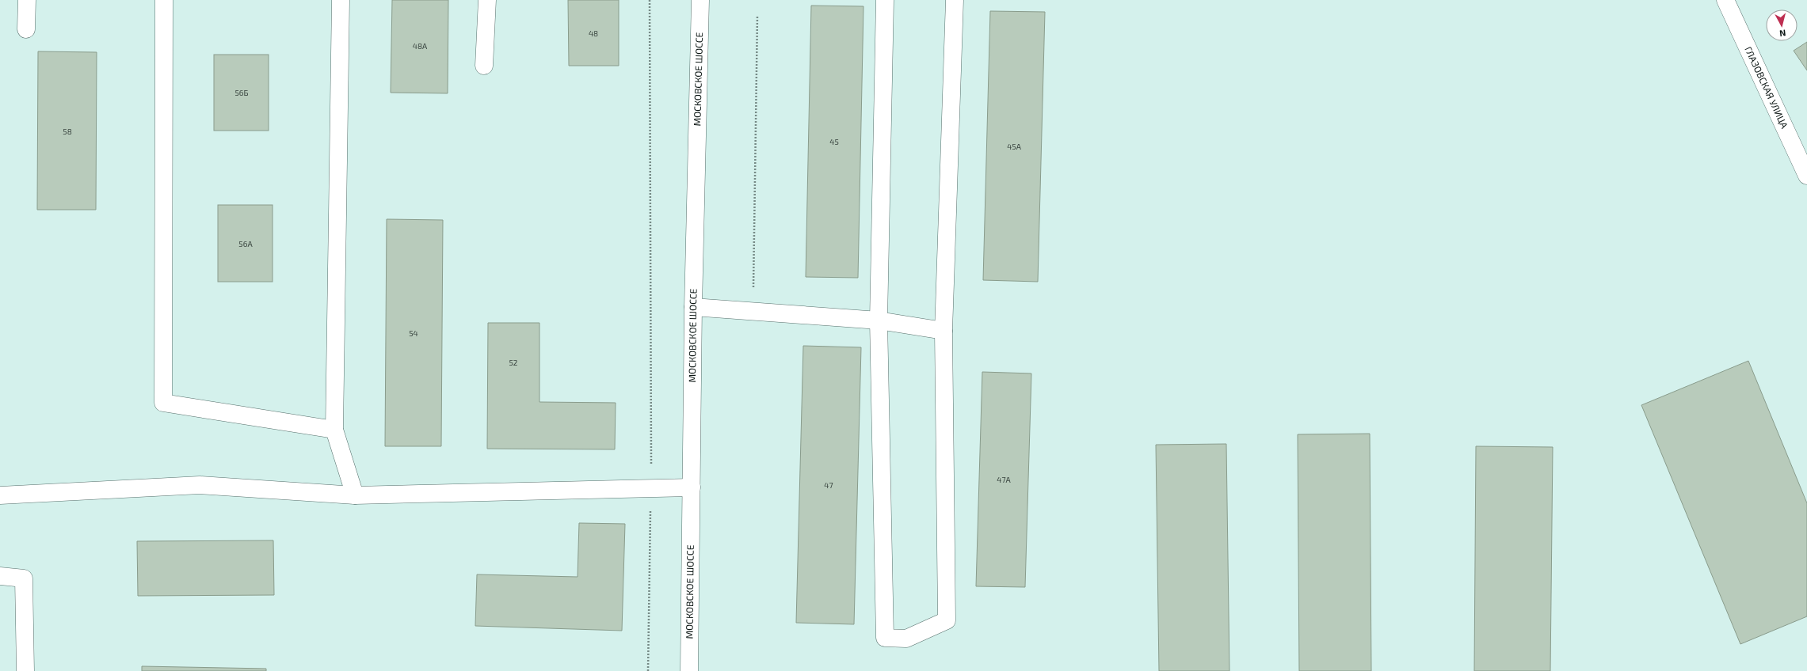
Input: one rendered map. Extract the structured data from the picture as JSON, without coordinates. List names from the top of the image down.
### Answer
{
  "streets": {
    "main road": ["МОСКОВСКОЕ ШОССЕ", "ГЛАЗОВСКАЯ УЛИЦА"]
  },
  "house_numbers": [
    "48",
    "48А",
    "56Б",
    "58",
    "45",
    "45А",
    "56А",
    "54",
    "52",
    "47А",
    "47"
  ],
  "north": "bottom"
}
